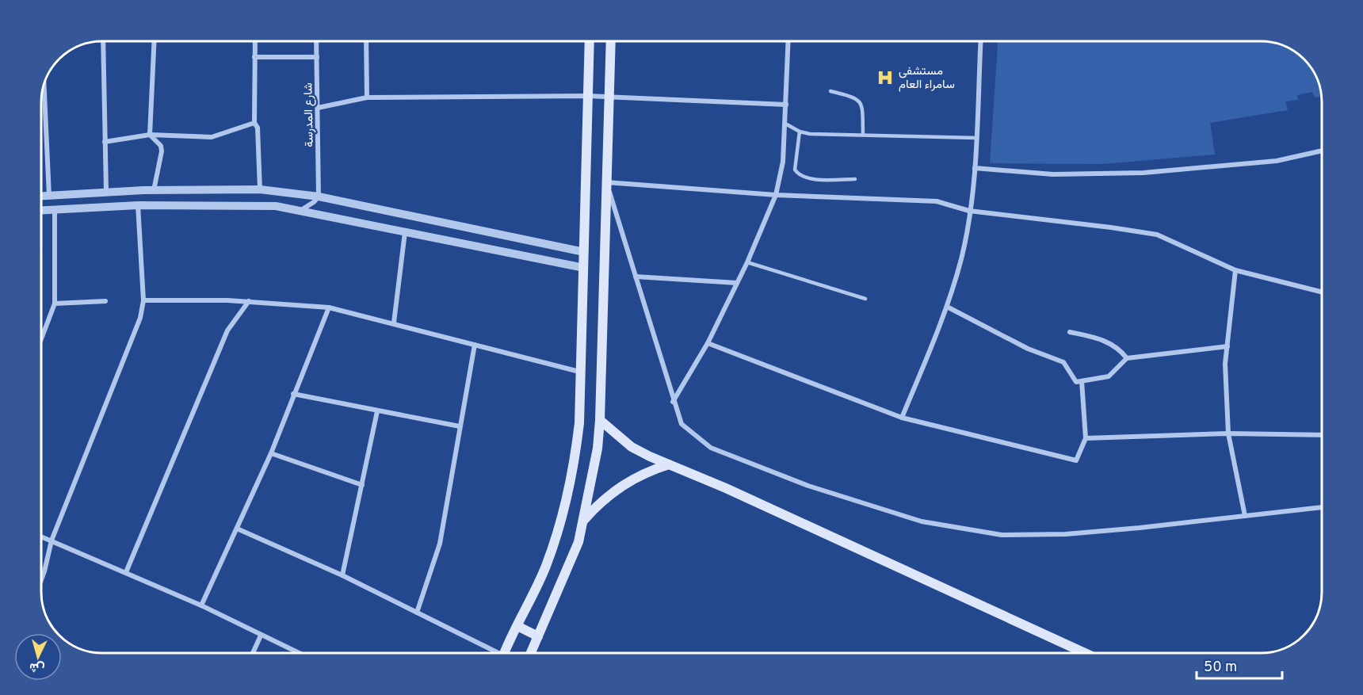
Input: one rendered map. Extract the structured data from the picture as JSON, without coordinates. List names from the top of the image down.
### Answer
{
  "streets": {
    "street": ["شارع المدرسة"]
  },
  "places": {
    "hospital": ["مستشفى سامراء العام"]
  },
  "scale_bar": "50 m",
  "north": "bottom"
}
